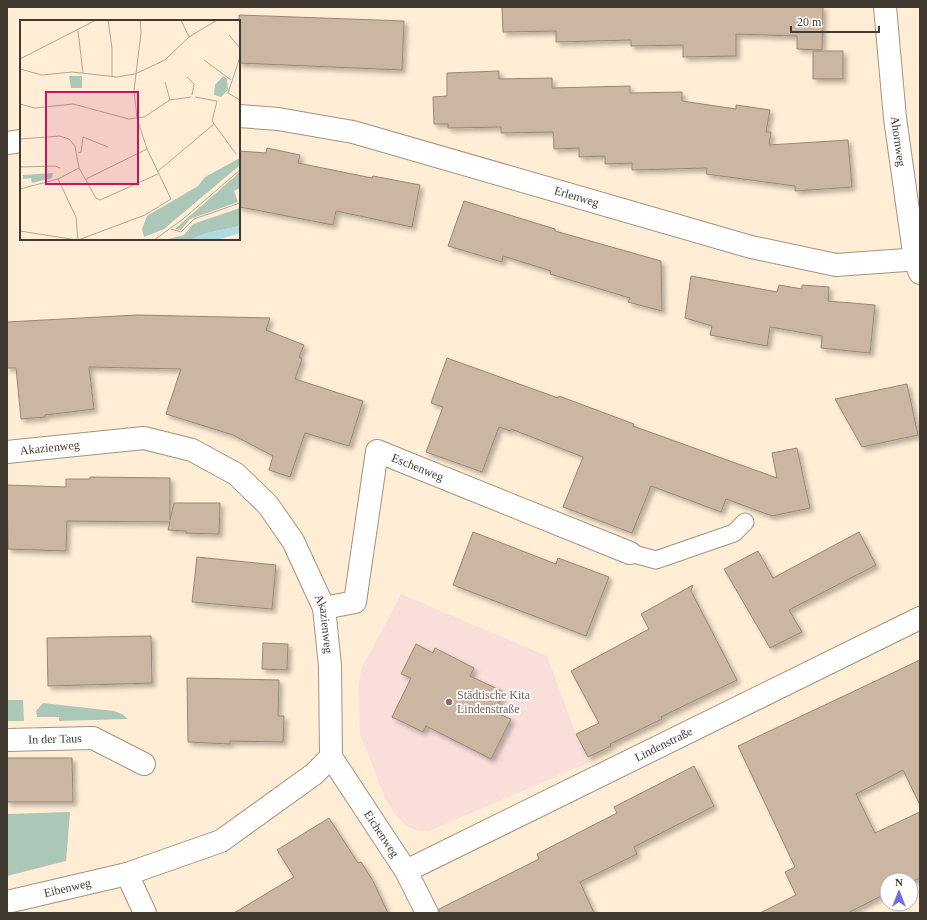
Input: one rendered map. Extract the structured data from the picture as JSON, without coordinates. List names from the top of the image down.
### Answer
{
  "streets": {
    "street": [
      "Ahornweg",
      "Erlenweg",
      "Akazienweg",
      "Eschenweg",
      "In der Taus",
      "Lindenstraße",
      "Eichenweg",
      "Eibenweg"
    ]
  },
  "crossings": [
    ["Ahornweg", "Erlenweg"],
    ["Akazienweg", "Eschenweg"],
    ["Akazienweg", "Eichenweg"],
    ["Lindenstraße", "Eichenweg"]
  ],
  "places": ["Städtische Kita Lindenstraße"],
  "scale_bar": "20 m",
  "north": "top"
}
